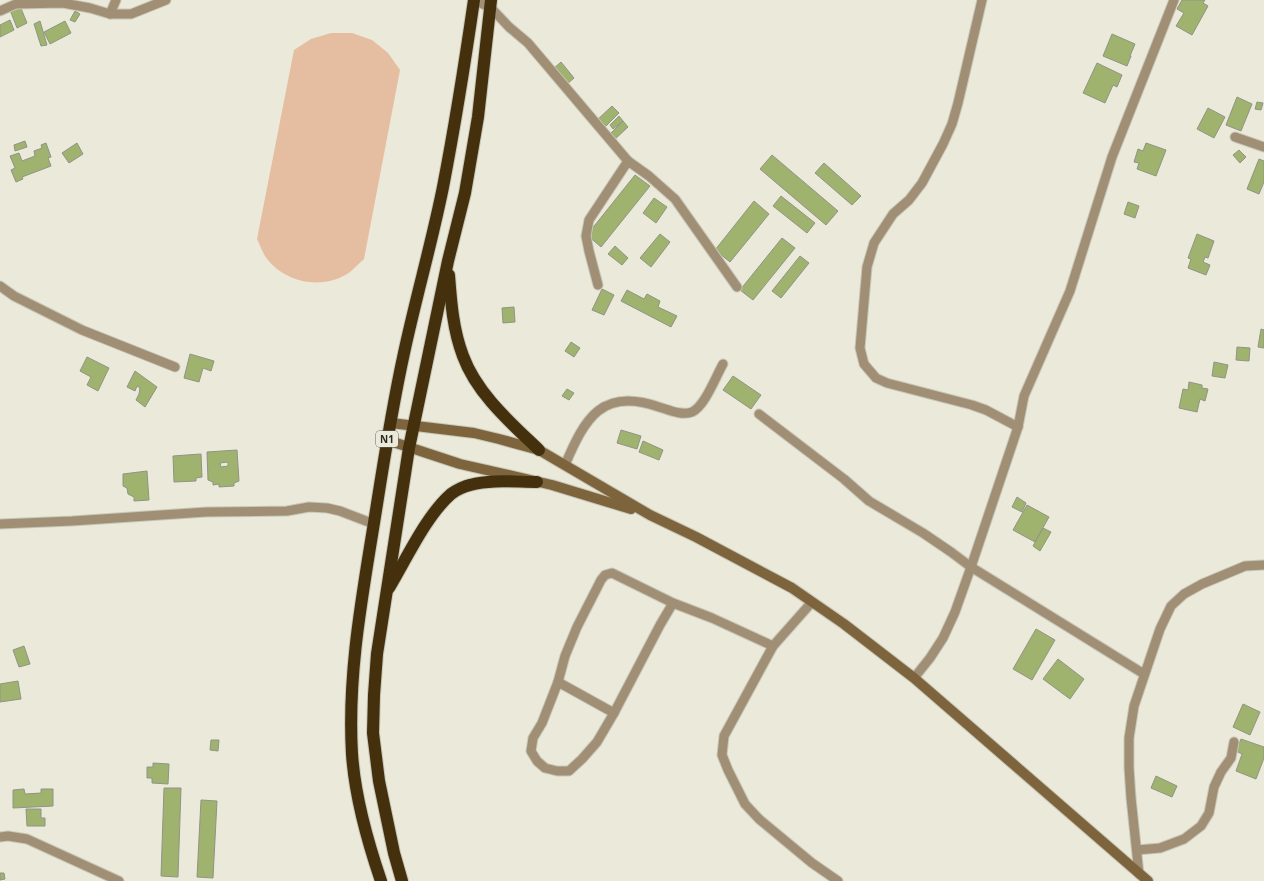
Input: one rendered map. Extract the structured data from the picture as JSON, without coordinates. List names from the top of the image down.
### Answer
{
  "streets": {
    "highway": ["N1"]
  }
}
